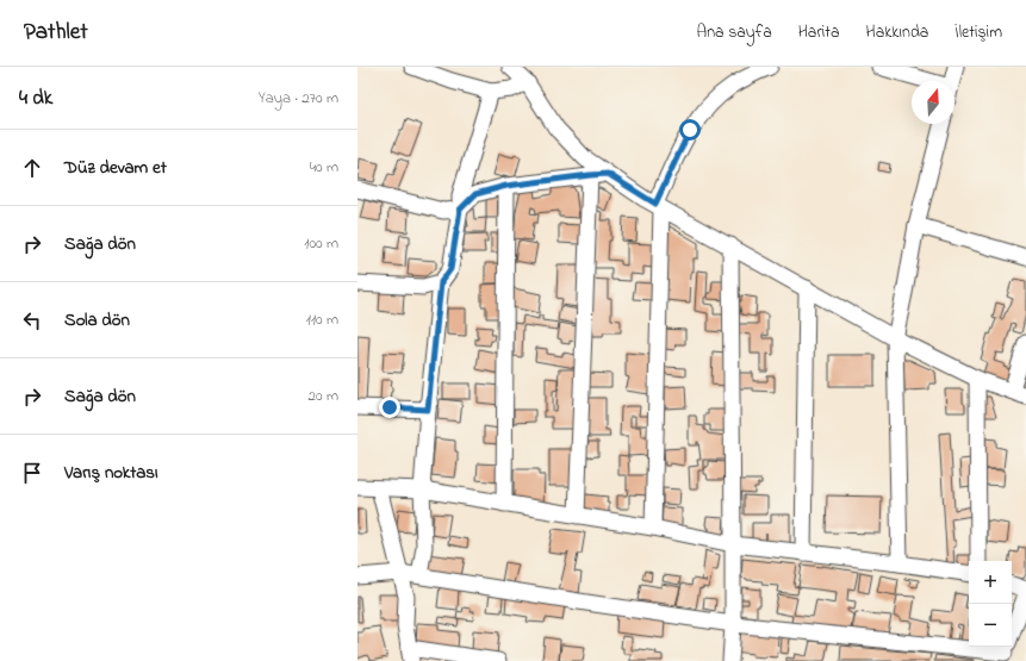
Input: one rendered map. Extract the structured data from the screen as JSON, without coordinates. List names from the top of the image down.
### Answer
{
  "north": "top",
  "page": {
    "header": "Pathlet",
    "nav": [
      "Ana sayfa",
      "Harita",
      "Hakkında",
      "İletişim"
    ],
    "heading": ["4 dk", "Yaya · 270 m"],
    "list": [
      ["Düz devam et", "40 m"],
      ["Sağa dön", "100 m"],
      ["Sola dön", "110 m"],
      ["Sağa dön", "20 m"],
      "Varış noktası"
    ],
    "map_buttons": ["+", "−"]
  }
}
